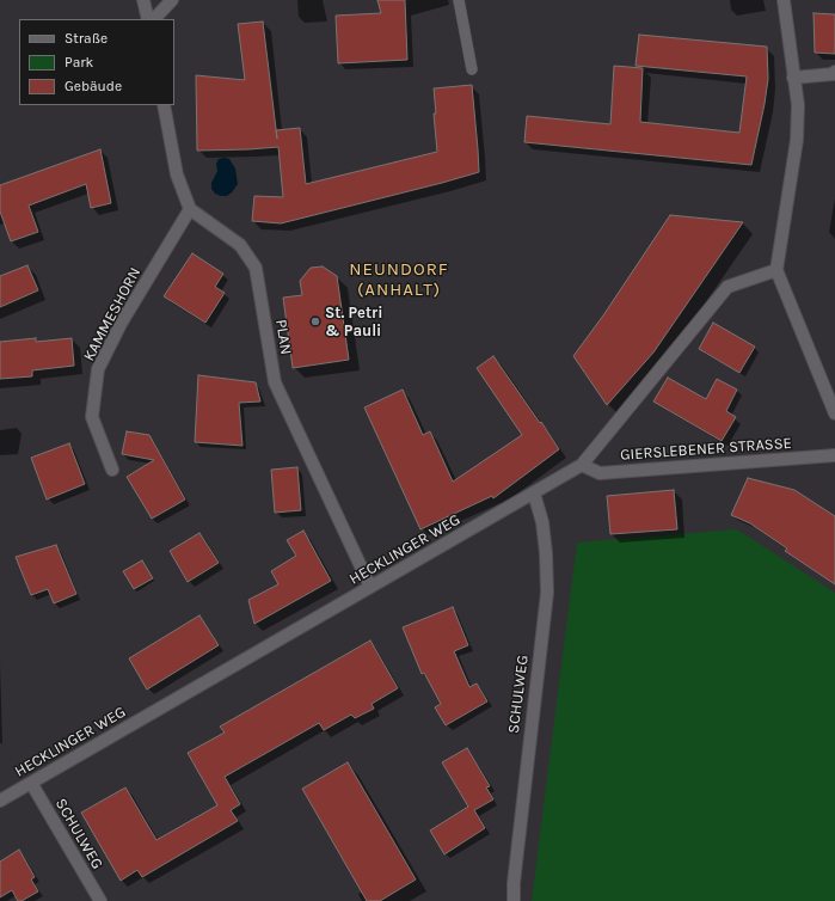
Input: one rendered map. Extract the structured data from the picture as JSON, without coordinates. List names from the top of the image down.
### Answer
{
  "streets": {
    "street": [
      "KAMMESHORN",
      "PLAN",
      "GIERSLEBENER STRASSE",
      "HECKLINGER WEG",
      "SCHULWEG"
    ]
  },
  "crossings": [
    ["KAMMESHORN", "PLAN"],
    ["PLAN", "HECKLINGER WEG"],
    ["GIERSLEBENER STRASSE", "HECKLINGER WEG"],
    ["HECKLINGER WEG", "SCHULWEG"]
  ],
  "districts": ["NEUNDORF (ANHALT)"],
  "places": ["St. Petri & Pauli"],
  "legend": ["Straße", "Park", "Gebäude"]
}
